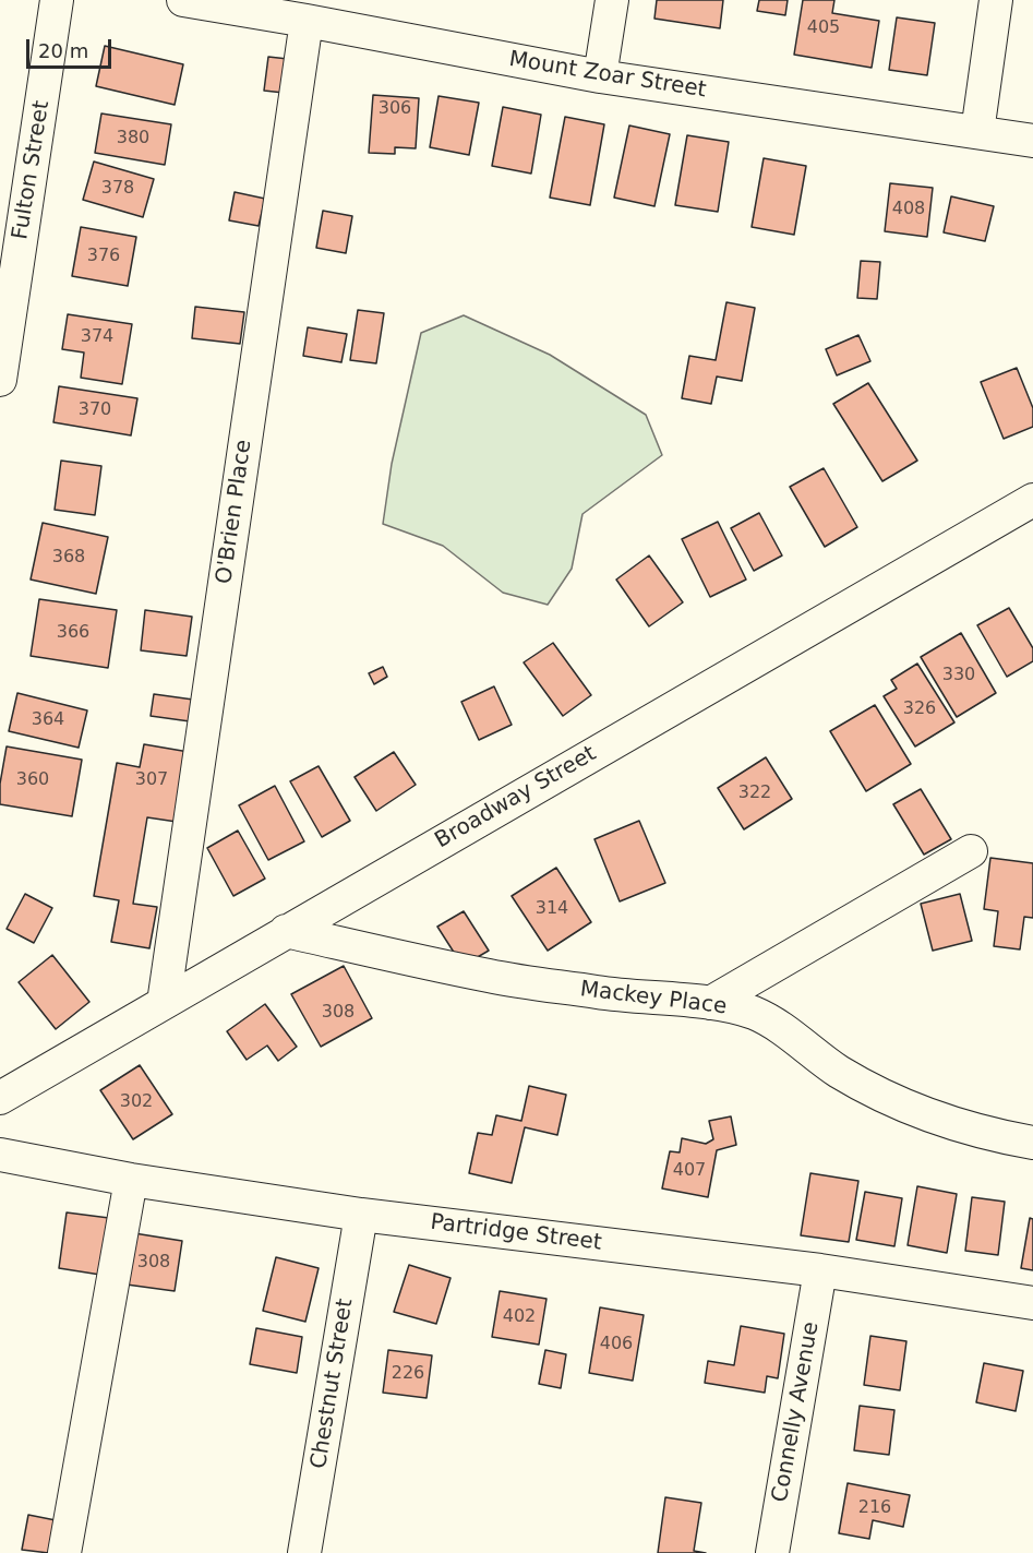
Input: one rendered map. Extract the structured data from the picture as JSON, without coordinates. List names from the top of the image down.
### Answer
{
  "streets": {
    "street": [
      "Mount Zoar Street",
      "Fulton Street",
      "O'Brien Place",
      "Broadway Street",
      "Mackey Place",
      "Partridge Street",
      "Chestnut Street",
      "Connelly Avenue"
    ]
  },
  "crossings": [
    ["Mount Zoar Street", "O'Brien Place"],
    ["O'Brien Place", "Broadway Street"],
    ["Broadway Street", "Mackey Place"],
    ["Partridge Street", "Chestnut Street"],
    ["Partridge Street", "Connelly Avenue"]
  ],
  "house_numbers": [
    "405",
    "306",
    "380",
    "378",
    "408",
    "376",
    "374",
    "370",
    "368",
    "366",
    "330",
    "326",
    "364",
    "360",
    "307",
    "322",
    "314",
    "308",
    "302",
    "407",
    "308",
    "402",
    "406",
    "226",
    "216"
  ],
  "scale_bar": "20 m"
}
